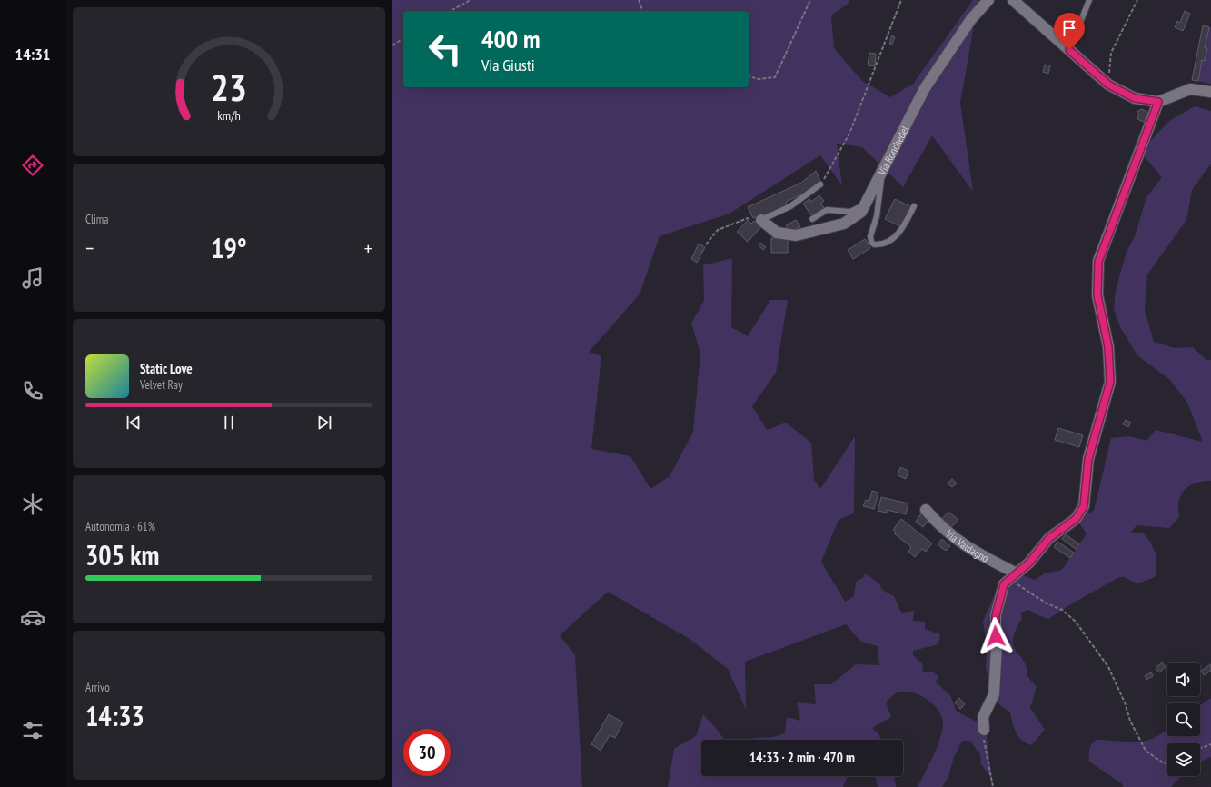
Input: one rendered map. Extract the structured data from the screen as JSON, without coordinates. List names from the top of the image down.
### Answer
{
  "streets": {
    "street": ["Via Ronchedel", "Via Valdagno"]
  },
  "page": {
    "tabs": "14:31",
    "turn": ["400 m", "Via Giusti"],
    "tile": [
      "Clima",
      ["Autonomia · 61%", "305 km"],
      ["Arrivo", "14:33"]
    ],
    "heat": ["−", "19°", "+"],
    "song": ["Static Love", "Velvet Ray"],
    "limit": "30",
    "trip": "14:33 · 2 min · 470 m",
    "gauge": ["23", "km/h"]
  }
}
